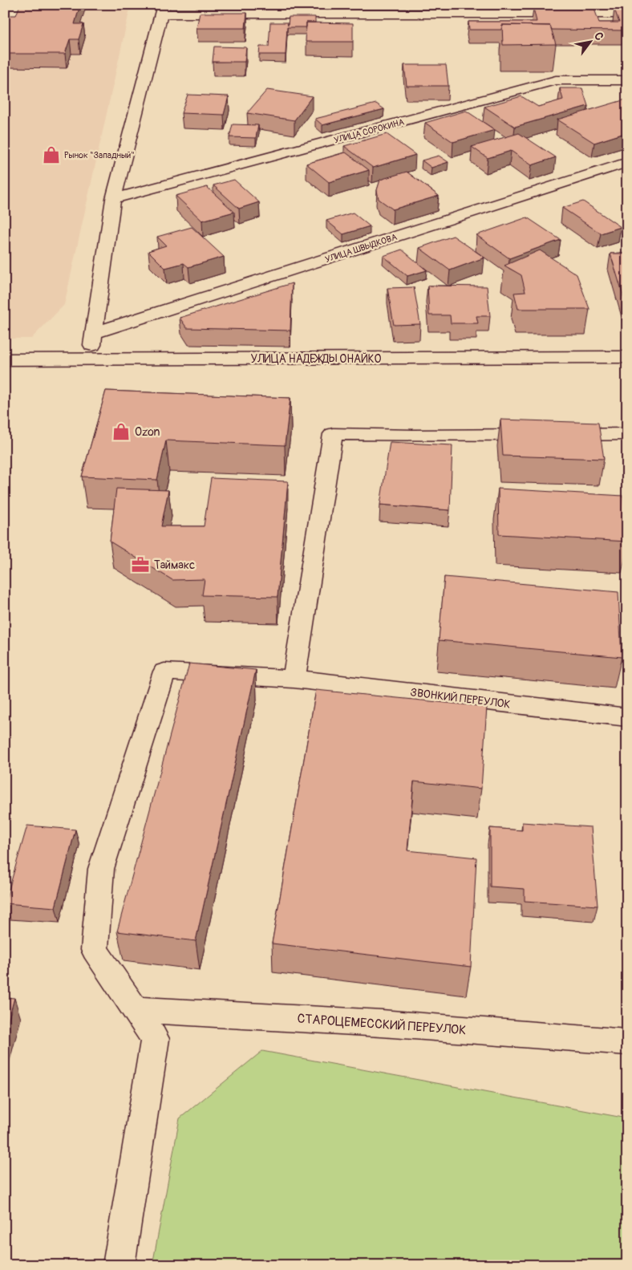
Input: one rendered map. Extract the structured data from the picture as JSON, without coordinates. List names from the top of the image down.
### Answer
{
  "streets": {
    "street": [
      "УЛИЦА СОРОКИНА",
      "УЛИЦА ШВЫДКОВА",
      "УЛИЦА НАДЕЖДЫ ОНАЙКО",
      "ЗВОНКИЙ ПЕРЕУЛОК",
      "СТАРОЦЕМЕССКИЙ ПЕРЕУЛОК"
    ]
  },
  "crossings": [
    ["ЗВОНКИЙ ПЕРЕУЛОК", "СТАРОЦЕМЕССКИЙ ПЕРЕУЛОК"]
  ],
  "places": {
    "shop": ["Рынок \"Западный\"", "Ozon"],
    "office": ["Таймакс"]
  },
  "north": "top right"
}
